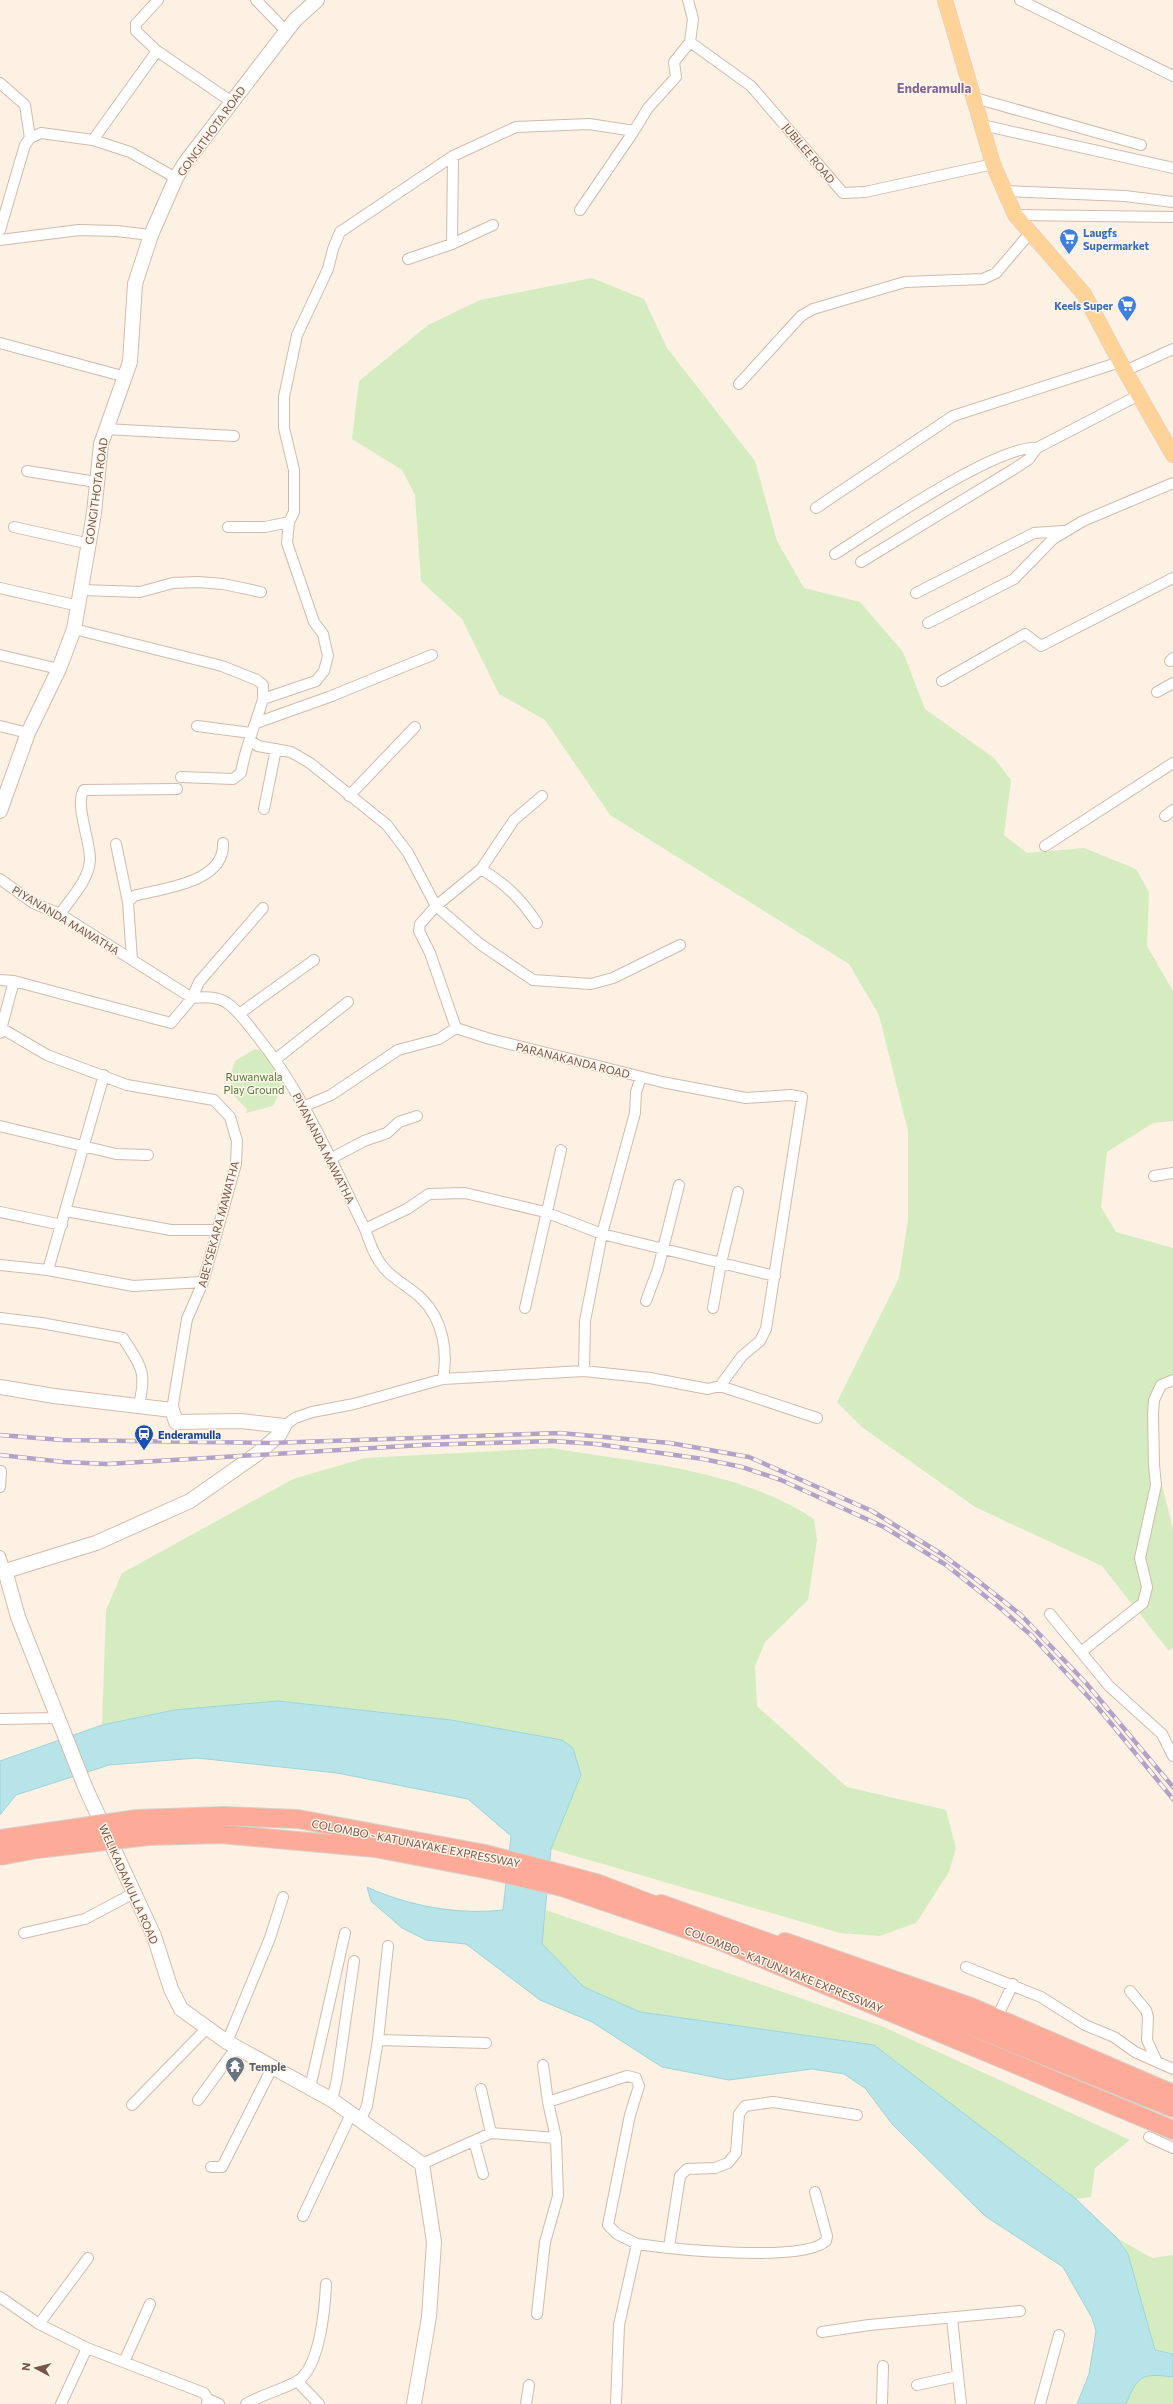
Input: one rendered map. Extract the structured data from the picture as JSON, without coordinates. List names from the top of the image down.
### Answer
{
  "streets": {
    "highway": ["COLOMBO - KATUNAYAKE EXPRESSWAY"],
    "street": [
      "GONGITHOTA ROAD",
      "JUBILEE ROAD",
      "PIYANANDA MAWATHA",
      "PARANAKANDA ROAD",
      "ABEYSEKARA MAWATHA",
      "WELIKADAMULLA ROAD"
    ]
  },
  "districts": ["Enderamulla"],
  "parks": ["Ruwanwala Play Ground"],
  "places": {
    "supermarket": ["Laugfs Supermarket", "Keels Super"],
    "station": ["Enderamulla"],
    "temple": ["Temple"]
  },
  "north": "left"
}
